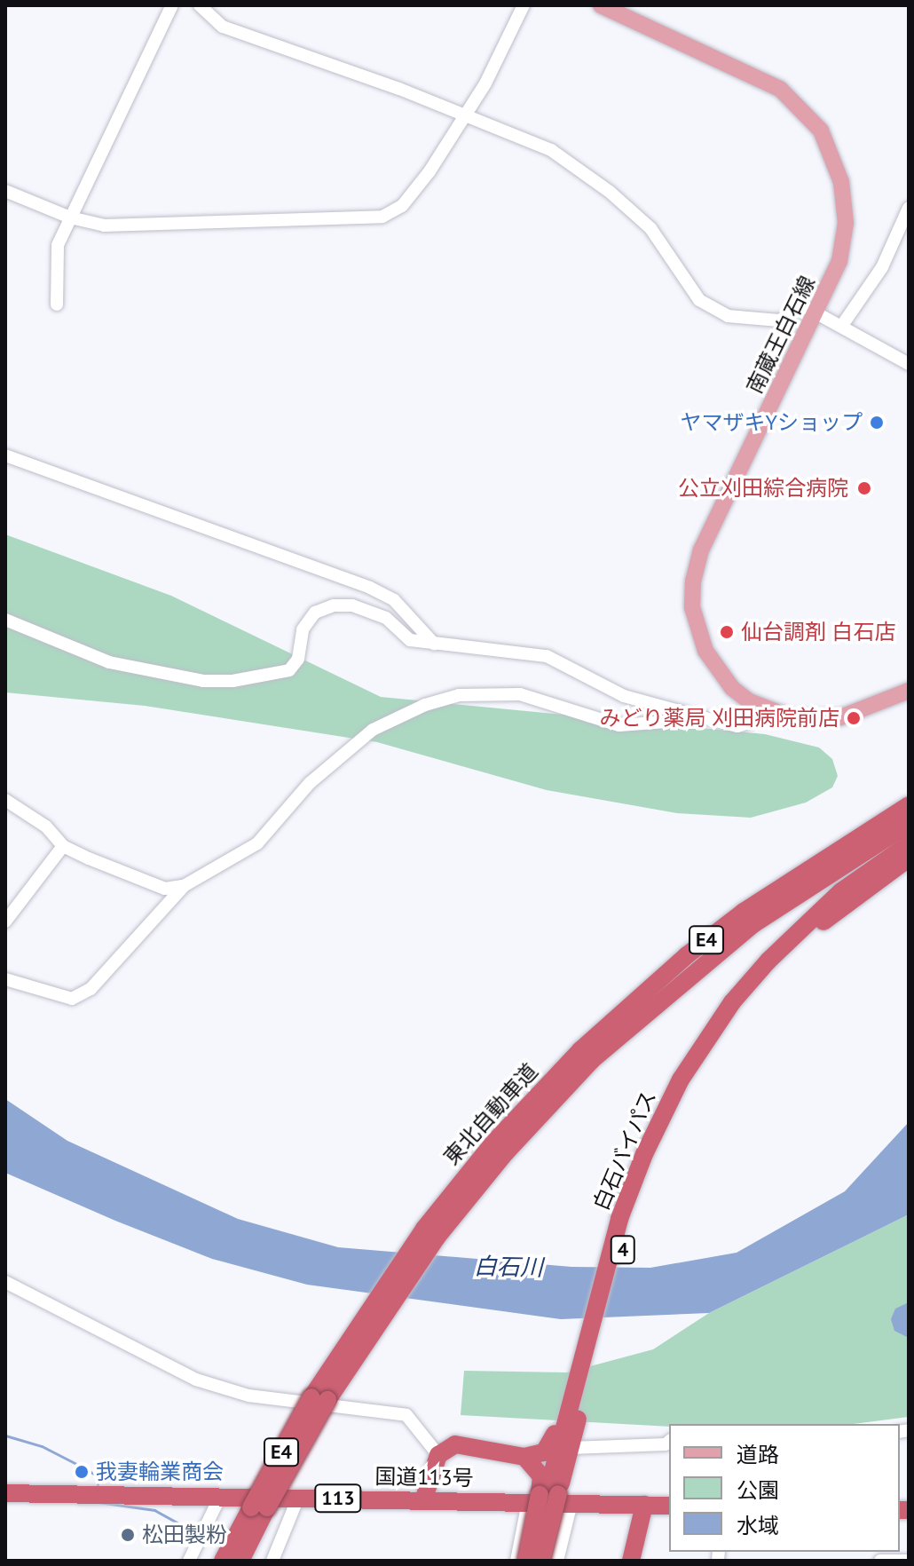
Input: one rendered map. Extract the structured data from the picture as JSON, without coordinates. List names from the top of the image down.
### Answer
{
  "streets": {
    "highway": [
      "E4",
      "東北自動車道",
      "白石バイパス",
      "4",
      "国道113号",
      "113"
    ],
    "main road": ["南蔵王白石線"]
  },
  "crossings": [
    ["白石バイパス", "国道113号"]
  ],
  "water": ["白石川"],
  "places": [
    "ヤマザキYショップ",
    "公立刈田綜合病院",
    "仙台調剤 白石店",
    "みどり薬局 刈田病院前店",
    "我妻輪業商会",
    "松田製粉"
  ],
  "legend": ["道路", "公園", "水域"]
}
